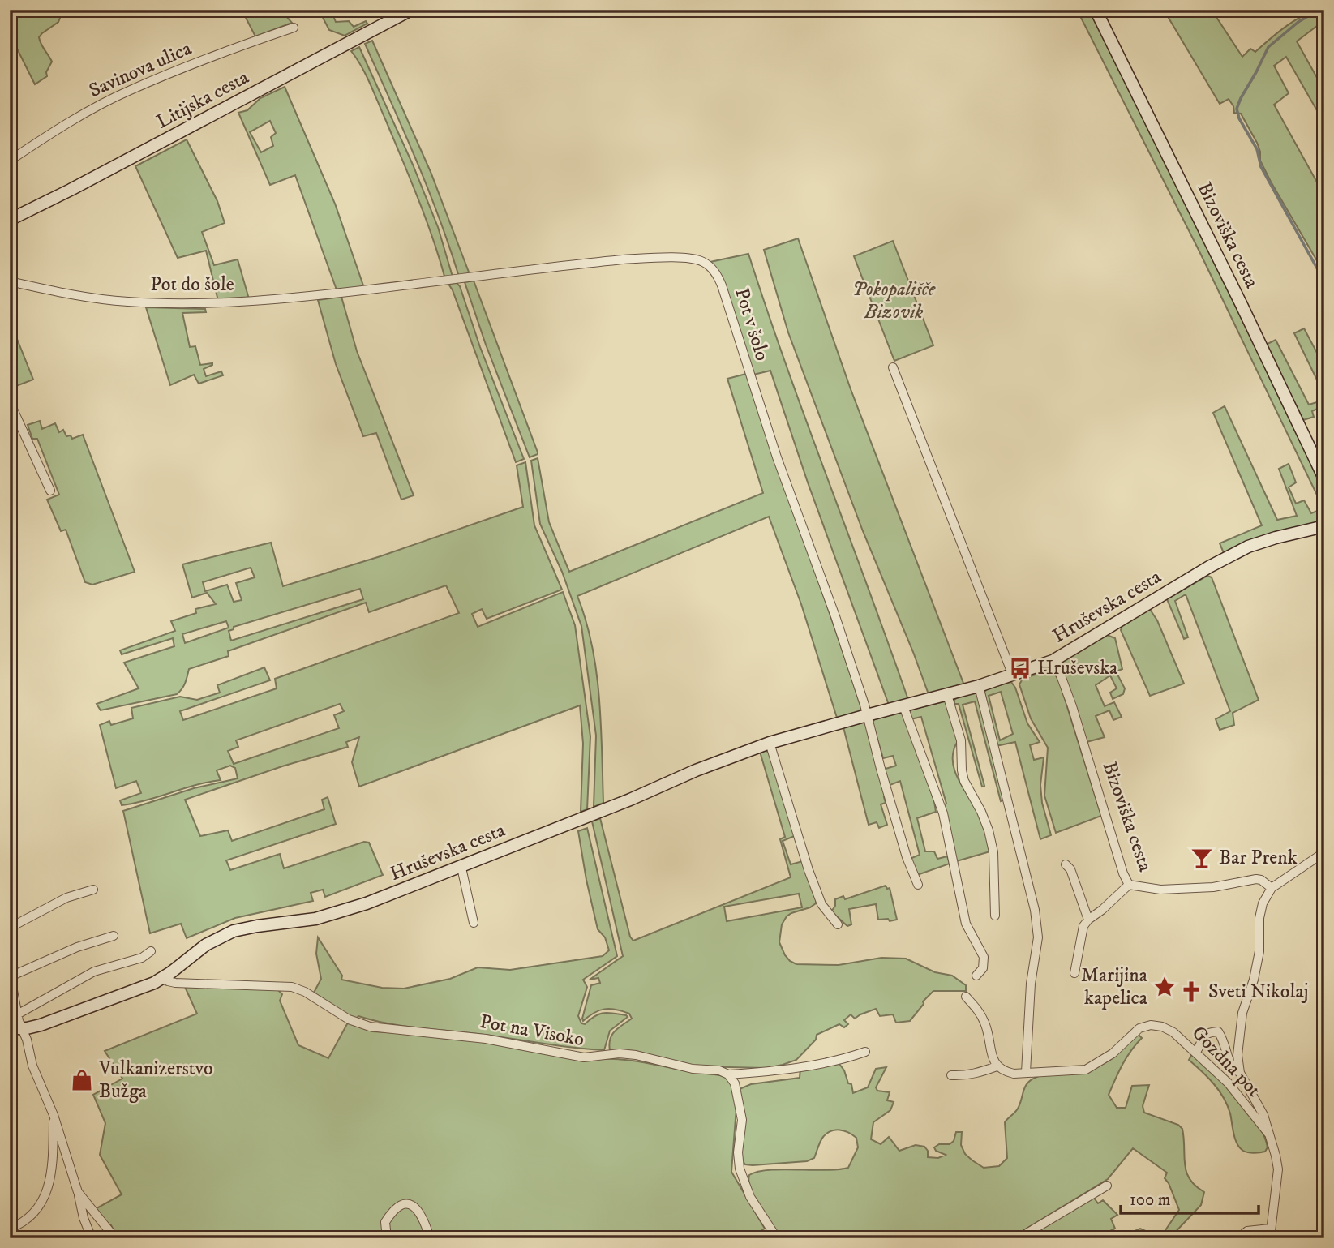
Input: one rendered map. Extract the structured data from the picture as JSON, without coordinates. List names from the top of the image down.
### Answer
{
  "streets": {
    "street": [
      "Savinova ulica",
      "Litijska cesta",
      "Bizoviška cesta",
      "Pot do šole",
      "Pot v šolo",
      "Hruševska cesta",
      "Pot na Visoko",
      "Gozdna pot"
    ]
  },
  "crossings": [
    ["Bizoviška cesta", "Hruševska cesta"],
    ["Pot do šole", "Pot v šolo"],
    ["Pot v šolo", "Hruševska cesta"],
    ["Hruševska cesta", "Pot na Visoko"]
  ],
  "parks": ["Pokopališče Bizovik"],
  "places": {
    "bus stop": ["Hruševska"],
    "bar": ["Bar Prenk"],
    "place": ["Marijina kapelica"],
    "church": ["Sveti Nikolaj"],
    "shop": ["Vulkanizerstvo Bužga"]
  },
  "scale_bar": "100 m"
}
